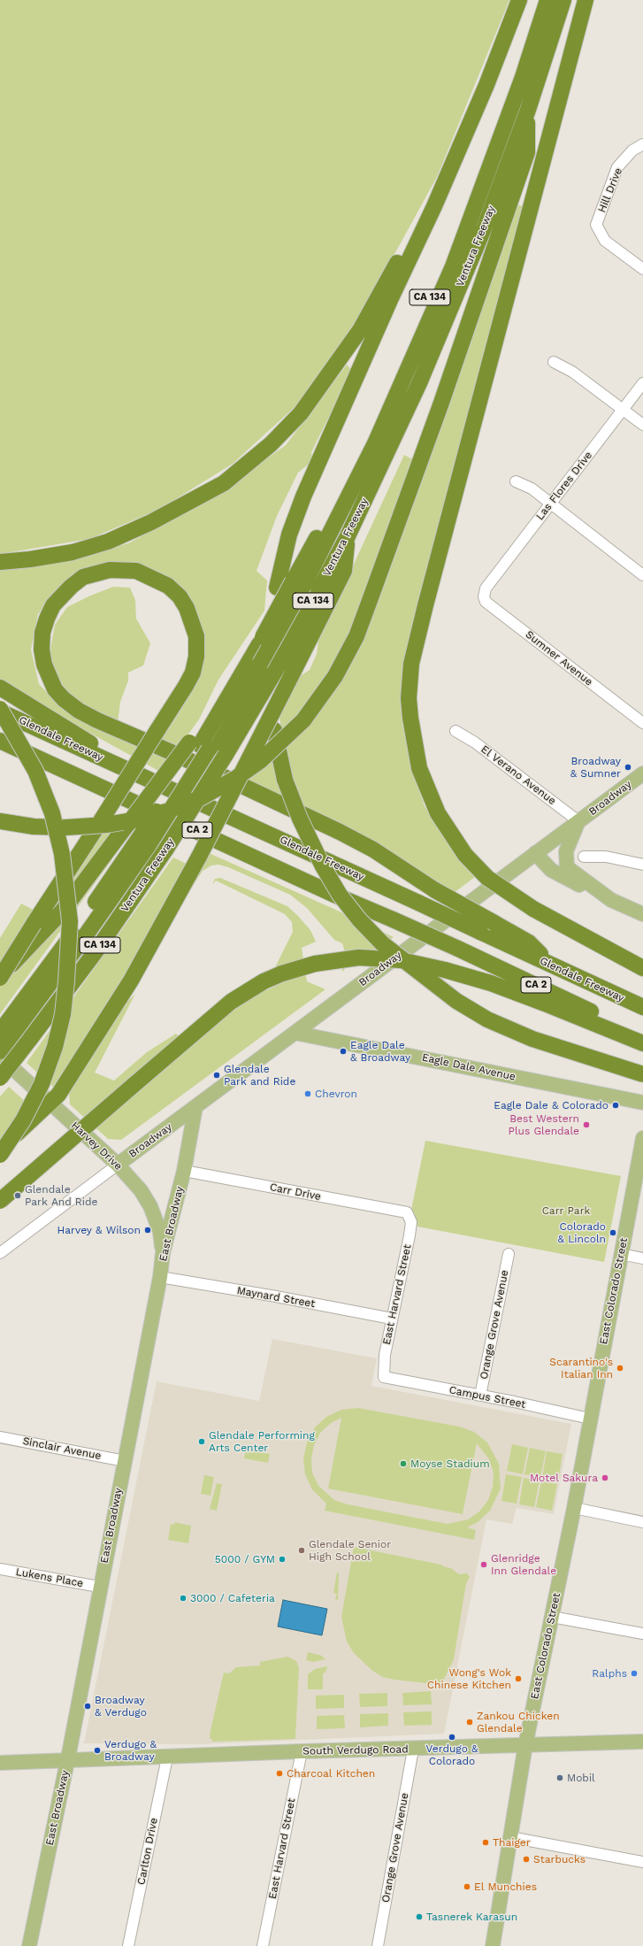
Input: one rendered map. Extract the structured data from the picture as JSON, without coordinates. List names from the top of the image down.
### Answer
{
  "streets": {
    "highway": [
      "Ventura Freeway",
      "CA 134",
      "Glendale Freeway",
      "CA 2"
    ],
    "main road": [
      "Broadway",
      "Eagle Dale Avenue",
      "Harvey Drive",
      "East Broadway",
      "East Colorado Street",
      "South Verdugo Road"
    ],
    "street": [
      "Hill Drive",
      "Las Flores Drive",
      "Sumner Avenue",
      "El Verano Avenue",
      "Carr Drive",
      "East Harvard Street",
      "Maynard Street",
      "Orange Grove Avenue",
      "Campus Street",
      "Sinclair Avenue",
      "Lukens Place",
      "Carlton Drive"
    ]
  },
  "crossings": [
    ["Ventura Freeway", "CA 134"],
    ["Las Flores Drive", "Sumner Avenue"],
    ["El Verano Avenue", "Broadway"],
    ["Broadway", "Eagle Dale Avenue"],
    ["Broadway", "Harvey Drive"],
    ["Broadway", "East Broadway"],
    ["Harvey Drive", "East Broadway"],
    ["Carr Drive", "East Broadway"],
    ["Carr Drive", "East Harvard Street"],
    ["East Broadway", "Maynard Street"],
    ["East Broadway", "Sinclair Avenue"],
    ["East Broadway", "Lukens Place"],
    ["East Broadway", "South Verdugo Road"],
    ["East Colorado Street", "Campus Street"],
    ["East Colorado Street", "South Verdugo Road"],
    ["East Harvard Street", "Maynard Street"],
    ["East Harvard Street", "Campus Street"],
    ["East Harvard Street", "South Verdugo Road"],
    ["Orange Grove Avenue", "Campus Street"],
    ["Orange Grove Avenue", "South Verdugo Road"],
    ["South Verdugo Road", "Carlton Drive"]
  ],
  "parks": ["Carr Park"],
  "places": [
    "Broadway & Sumner",
    "Eagle Dale & Broadway",
    "Glendale Park and Ride",
    "Chevron",
    "Eagle Dale & Colorado",
    "Best Western Plus Glendale",
    "Glendale Park And Ride",
    "Harvey & Wilson",
    "Colorado & Lincoln",
    "Scarantino's Italian Inn",
    "Glendale Performing Arts Center",
    "Moyse Stadium",
    "Motel Sakura",
    "Glendale Senior High School",
    "5000 / GYM",
    "Glenridge Inn Glendale",
    "3000 / Cafeteria",
    "Ralphs",
    "Wong's Wok Chinese Kitchen",
    "Broadway & Verdugo",
    "Zankou Chicken Glendale",
    "Verdugo & Colorado",
    "Verdugo & Broadway",
    "Charcoal Kitchen",
    "Mobil",
    "Thaiger",
    "Starbucks",
    "El Munchies",
    "Tasnerek Karasun"
  ]
}
